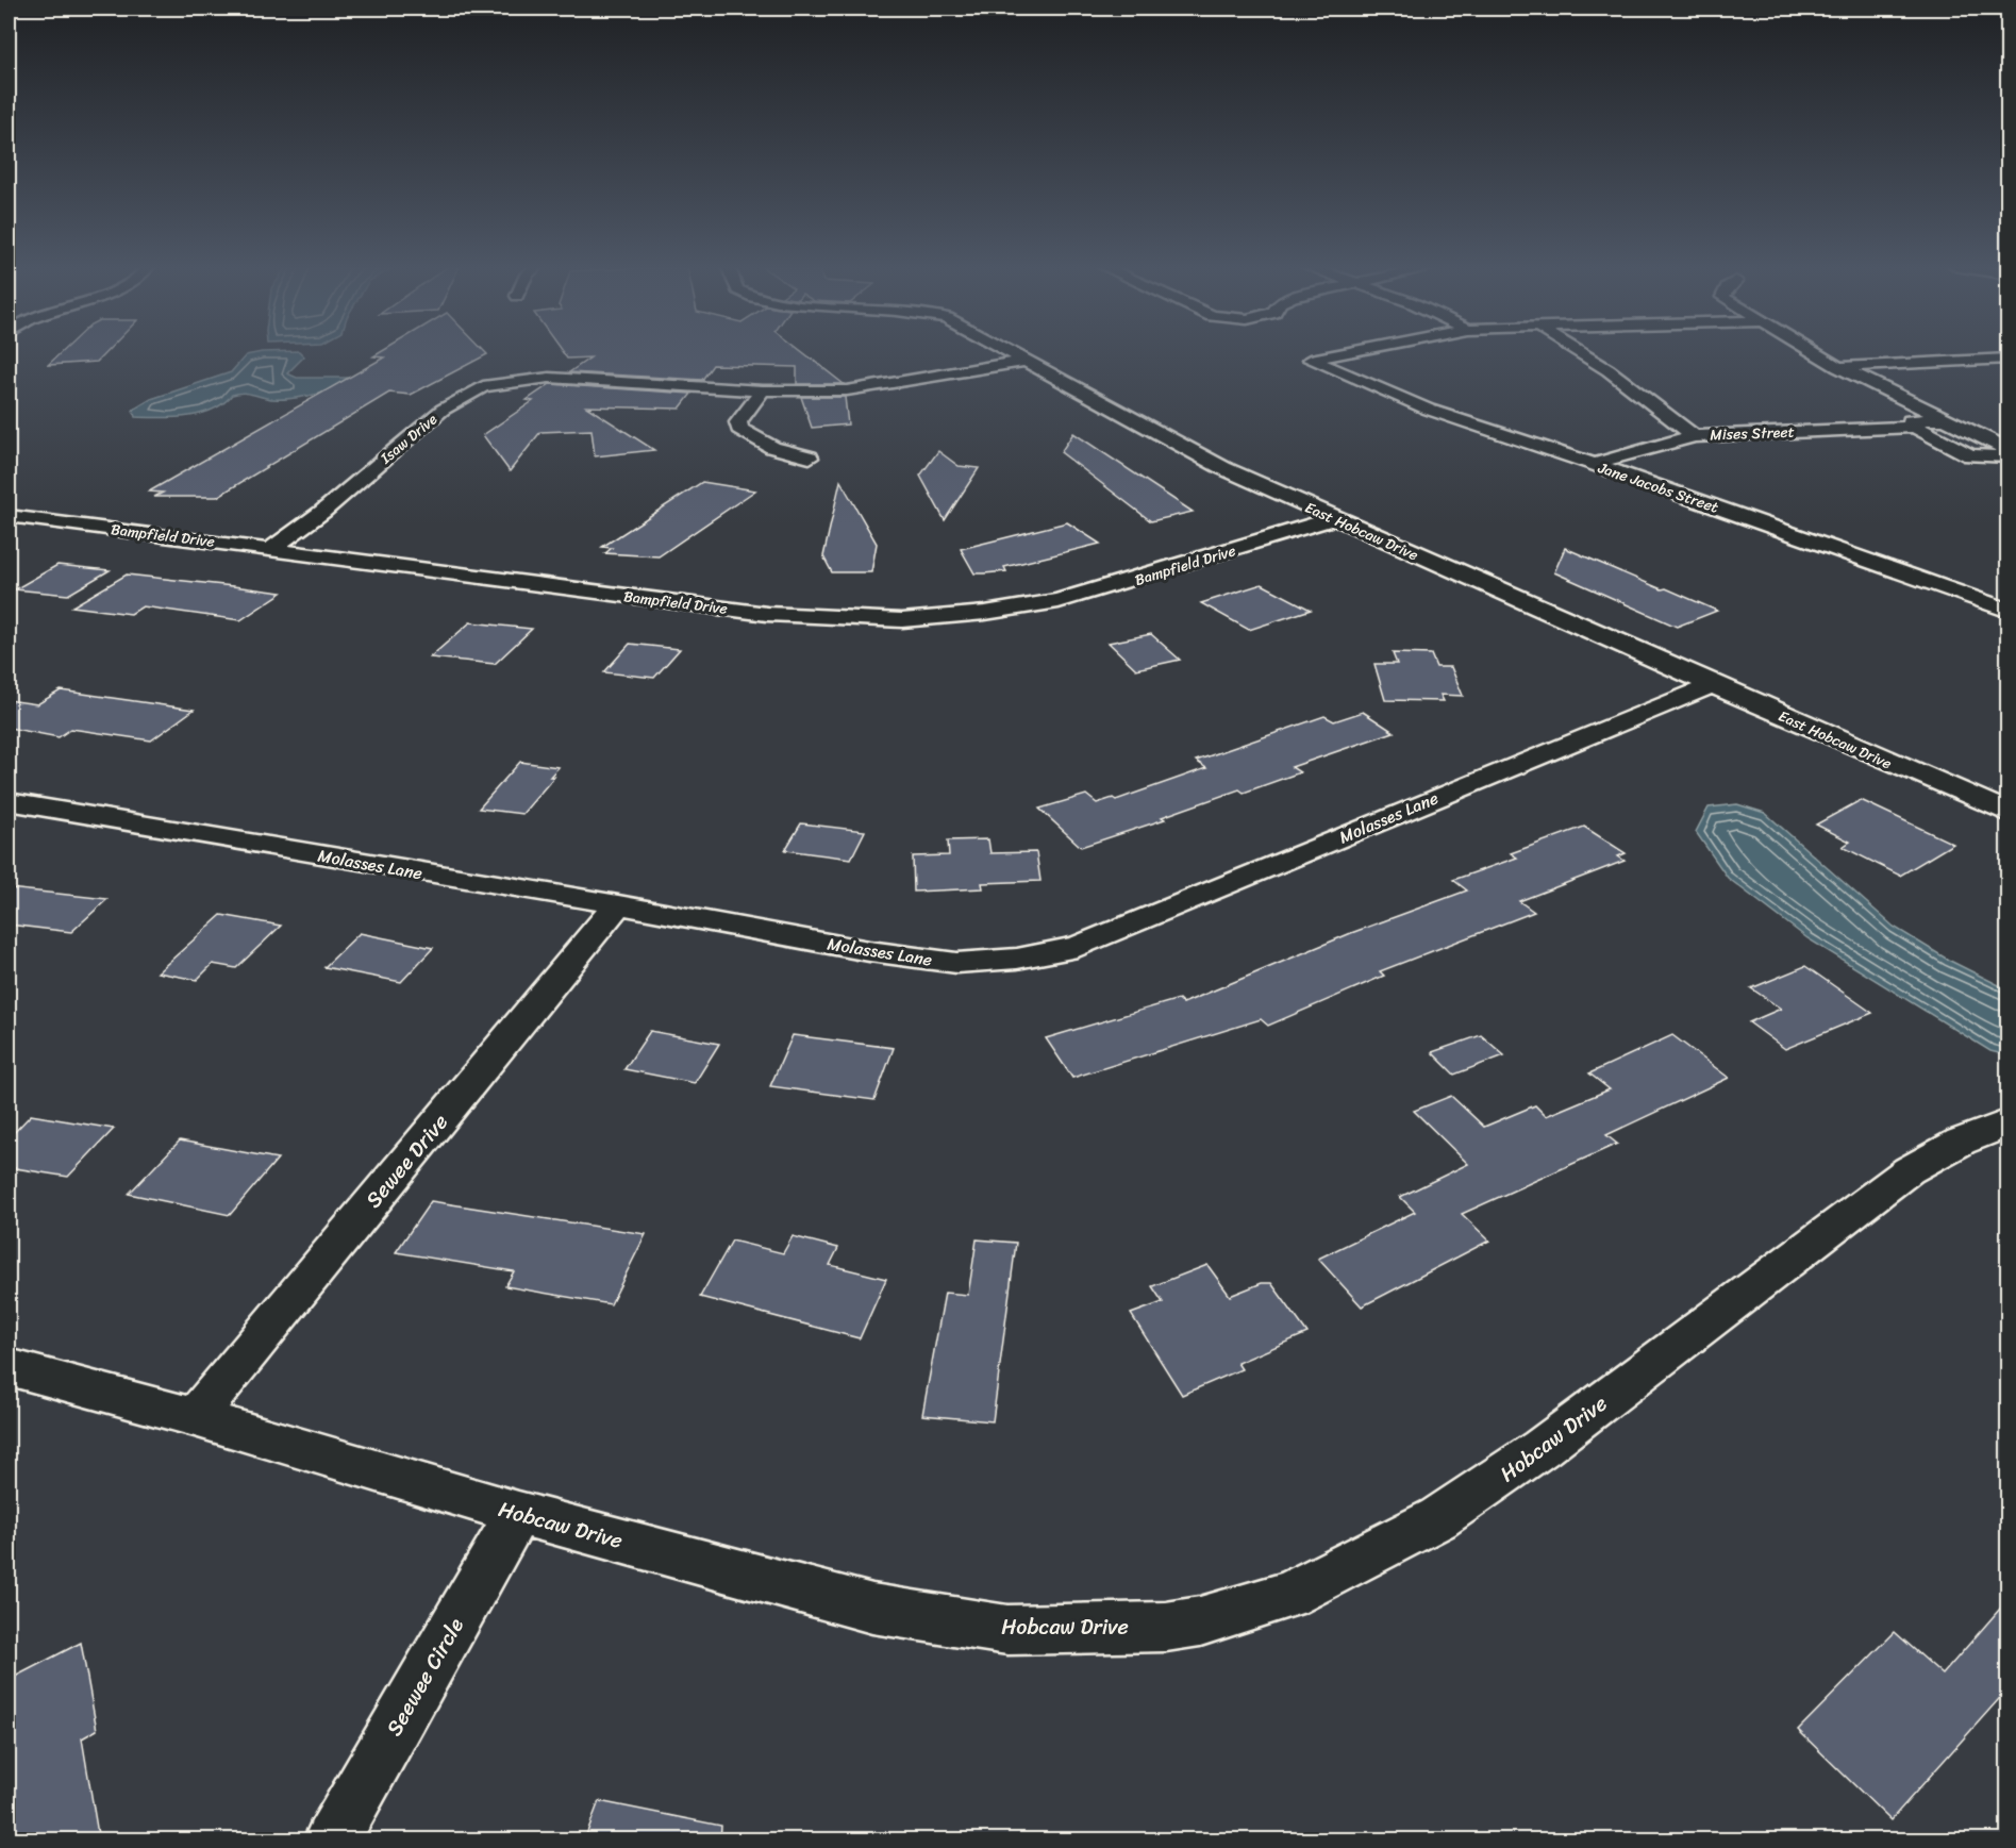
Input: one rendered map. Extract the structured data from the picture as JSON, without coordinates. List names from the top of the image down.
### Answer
{
  "streets": {
    "street": [
      "Mises Street",
      "Isaw Drive",
      "Jane Jacobs Street",
      "East Hobcaw Drive",
      "Bampfield Drive",
      "Molasses Lane",
      "Sewee Drive",
      "Hobcaw Drive",
      "Seewee Circle"
    ]
  },
  "crossings": [
    ["Mises Street", "Jane Jacobs Street"],
    ["Isaw Drive", "East Hobcaw Drive"],
    ["Isaw Drive", "Bampfield Drive"],
    ["East Hobcaw Drive", "Bampfield Drive"],
    ["East Hobcaw Drive", "Molasses Lane"],
    ["Molasses Lane", "Sewee Drive"],
    ["Sewee Drive", "Hobcaw Drive"],
    ["Hobcaw Drive", "Seewee Circle"]
  ]
}
